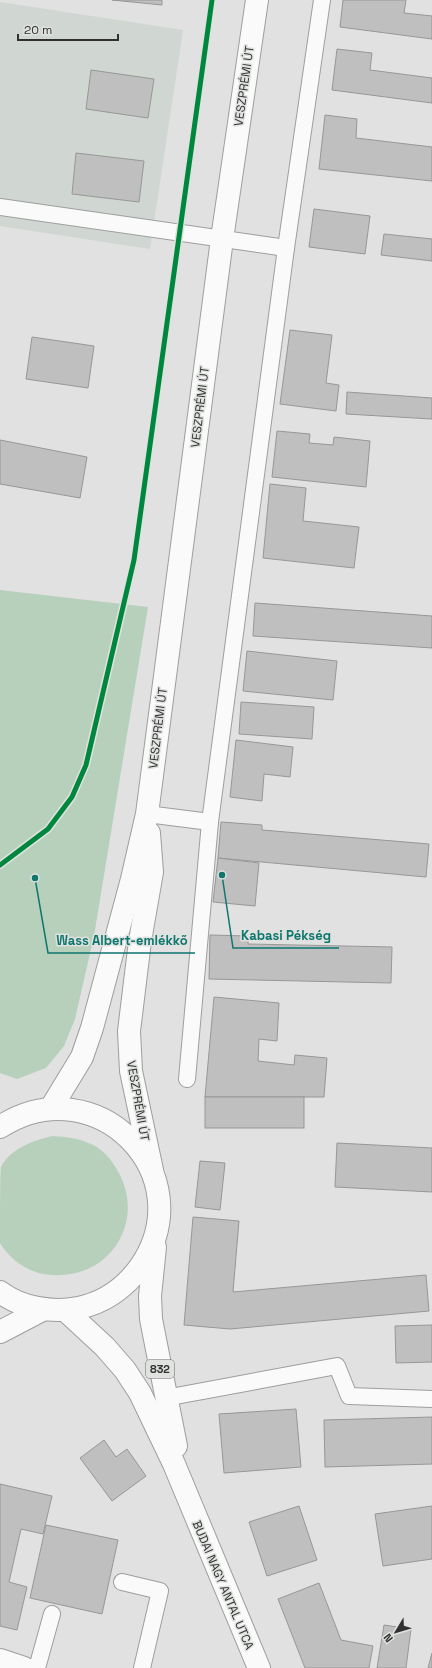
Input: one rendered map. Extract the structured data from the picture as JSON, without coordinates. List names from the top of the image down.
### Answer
{
  "streets": {
    "main road": ["VESZPRÉMI ÚT", "832", "BUDAI NAGY ANTAL UTCA"]
  },
  "crossings": [
    ["VESZPRÉMI ÚT", "832"],
    ["832", "BUDAI NAGY ANTAL UTCA"]
  ],
  "places": ["Kabasi Pékség", "Wass Albert-emlékkő"],
  "scale_bar": "20 m",
  "north": "bottom left"
}
